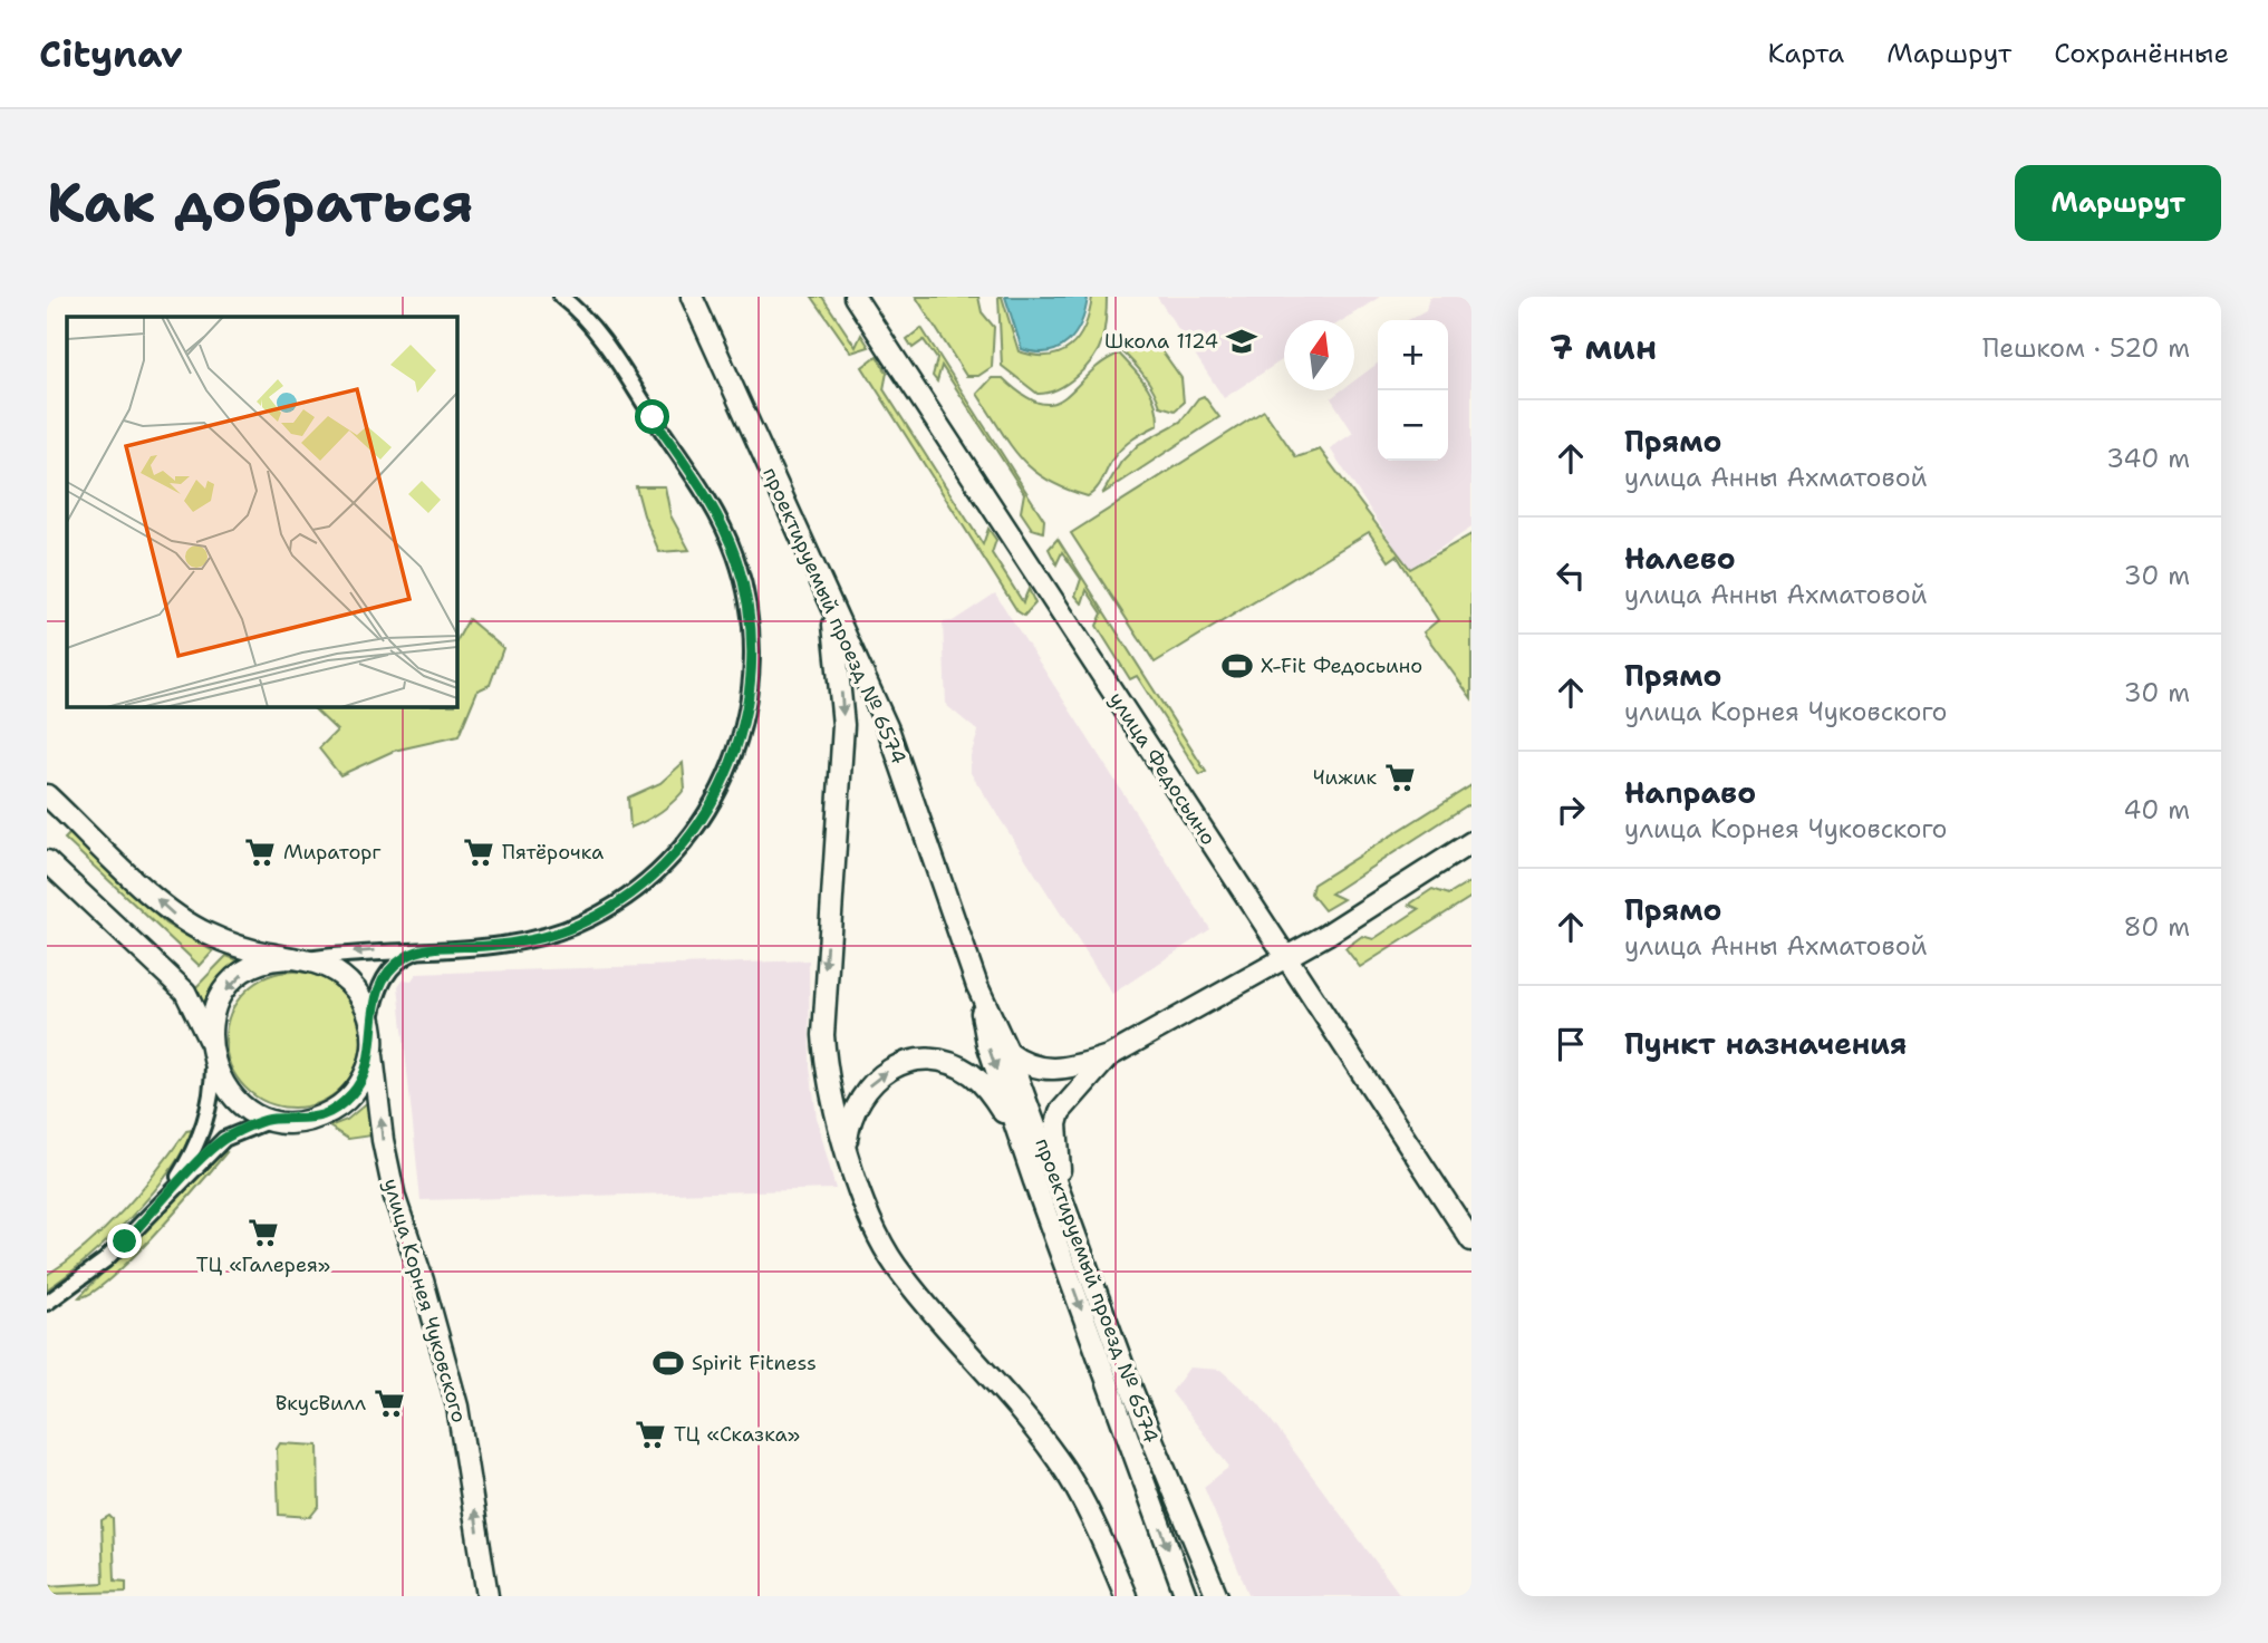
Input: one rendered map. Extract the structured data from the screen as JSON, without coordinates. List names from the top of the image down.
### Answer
{
  "streets": {
    "main road": ["проектируемый проезд № 6574", "улица Федосьино", "улица Корнея Чуковского"]
  },
  "places": {
    "school or university": ["Школа 1124"],
    "sports": ["X-Fit Федосьино", "Spirit Fitness"],
    "supermarket": [
      "Чижик",
      "Мираторг",
      "Пятёрочка",
      "ТЦ «Галерея»",
      "ВкусВилл",
      "ТЦ «Сказка»"
    ]
  },
  "north": "top",
  "page": {
    "header": "Citynav",
    "nav": ["Карта", "Маршрут", "Сохранённые"],
    "buttons": "Маршрут",
    "title": "Как добраться",
    "heading": ["7 мин", "Пешком · 520 m"],
    "map_buttons": ["+", "−"],
    "list": [
      ["Прямо", "улица Анны Ахматовой", "340 m"],
      ["Налево", "улица Анны Ахматовой", "30 m"],
      ["Прямо", "улица Корнея Чуковского", "30 m"],
      ["Направо", "улица Корнея Чуковского", "40 m"],
      ["Прямо", "улица Анны Ахматовой", "80 m"],
      "Пункт назначения"
    ]
  }
}
